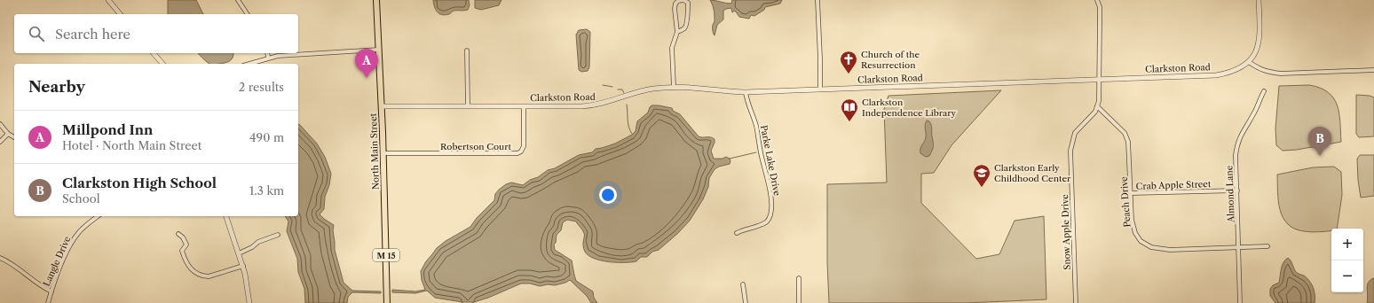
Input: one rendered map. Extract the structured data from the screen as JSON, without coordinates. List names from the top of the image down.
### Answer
{
  "streets": {
    "main road": ["North Main Street", "M 15"],
    "street": [
      "Clarkston Road",
      "Robertson Court",
      "Parke Lake Drive",
      "Crab Apple Street",
      "Almond Lane",
      "Peach Drive",
      "Snow Apple Drive",
      "Langle Drive"
    ]
  },
  "crossings": [
    ["Clarkston Road", "Robertson Court"],
    ["Clarkston Road", "North Main Street"],
    ["Clarkston Road", "Parke Lake Drive"],
    ["Robertson Court", "North Main Street"],
    ["Crab Apple Street", "Almond Lane"],
    ["Crab Apple Street", "Peach Drive"],
    ["Almond Lane", "Peach Drive"],
    ["Peach Drive", "Snow Apple Drive"]
  ],
  "places": {
    "church": ["Church of the Resurrection"],
    "library": ["Clarkston Independence Library"],
    "school or university": ["Clarkston Early Childhood Center"]
  },
  "page": {
    "search": "Search here",
    "pins": ["A", "B"],
    "heading": ["Nearby", "2 results"],
    "list": [
      {
        "mark": "A",
        "name": "Millpond Inn",
        "note": "Hotel · North Main Street",
        "value": "490 m"
      },
      {
        "mark": "B",
        "name": "Clarkston High School",
        "note": "School",
        "value": "1.3 km"
      }
    ],
    "map_buttons": ["+", "−"]
  }
}
